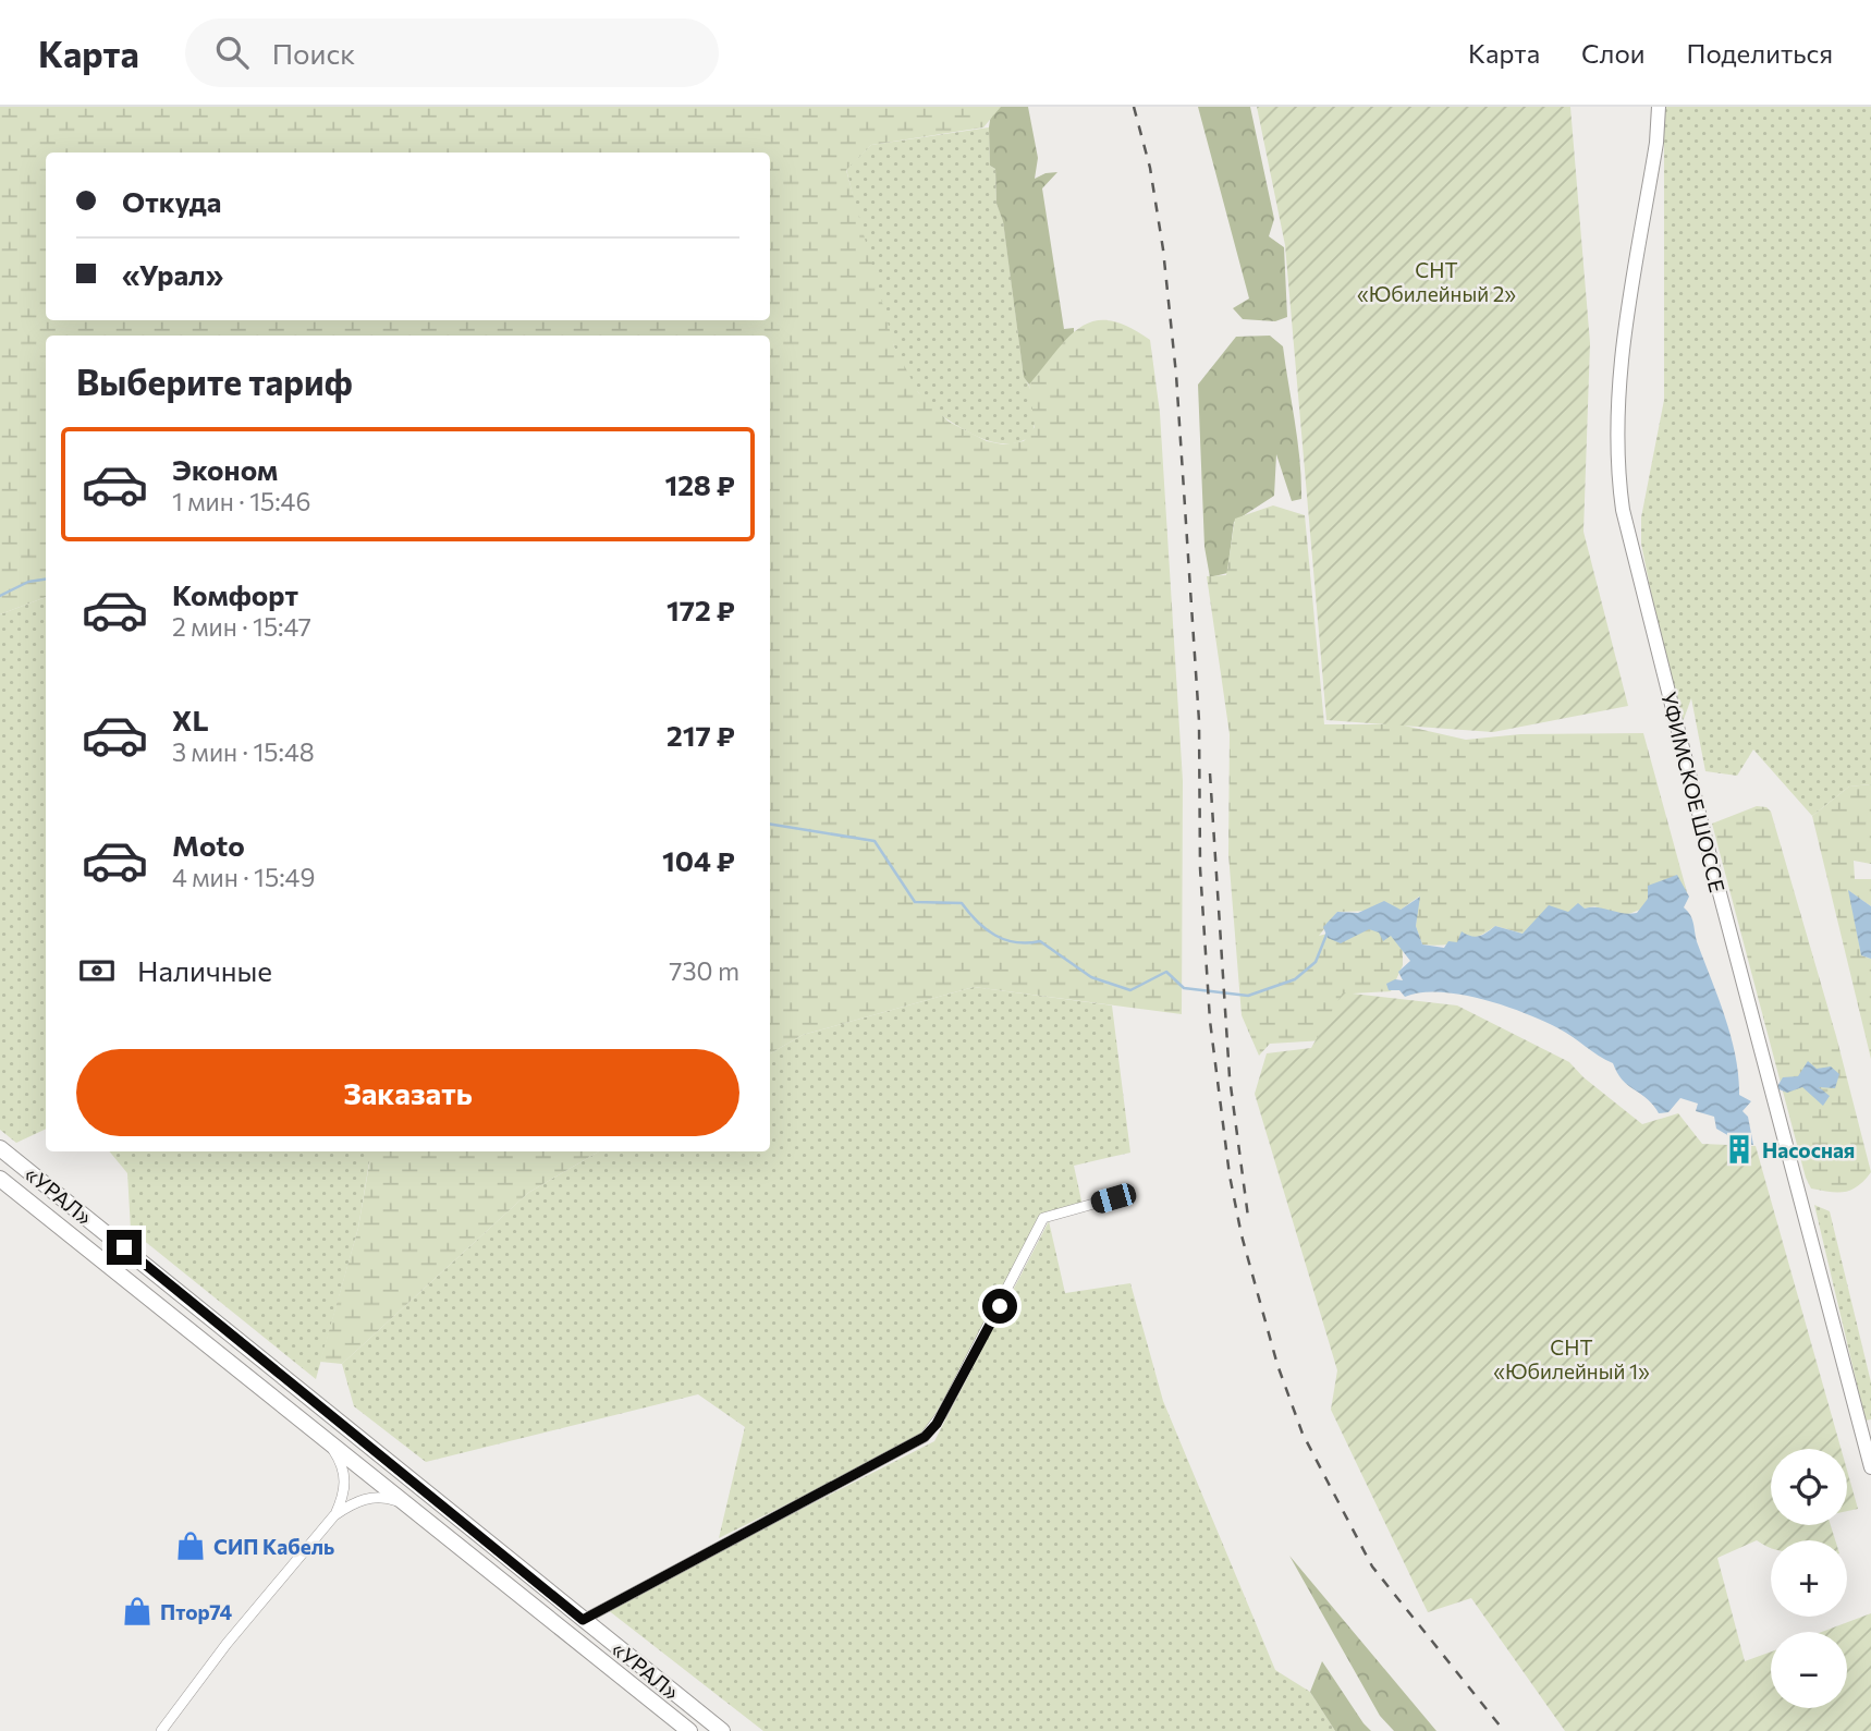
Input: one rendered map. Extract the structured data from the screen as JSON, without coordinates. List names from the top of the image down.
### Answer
{
  "streets": {
    "main road": ["УФИМСКОЕ ШОССЕ", "«УРАЛ»"]
  },
  "parks": ["СНТ «Юбилейный 2»", "СНТ «Юбилейный 1»"],
  "places": {
    "building": ["Насосная"],
    "shop": ["СИП Кабель", "Птор74"]
  },
  "page": {
    "header": "Карта",
    "search": "Поиск",
    "nav": ["Карта", "Слои", "Поделиться"],
    "banner": ["Откуда", "«Урал»"],
    "heading": "Выберите тариф",
    "list": [
      {
        "name": "Эконом",
        "note": "1 мин · 15:46",
        "value": "128 ₽"
      },
      {
        "name": "Комфорт",
        "note": "2 мин · 15:47",
        "value": "172 ₽"
      },
      {
        "name": "XL",
        "note": "3 мин · 15:48",
        "value": "217 ₽"
      },
      {
        "name": "Moto",
        "note": "4 мин · 15:49",
        "value": "104 ₽"
      }
    ],
    "pay": ["Наличные", "730 m"],
    "buttons": "Заказать",
    "map_buttons": ["+", "−"]
  }
}
